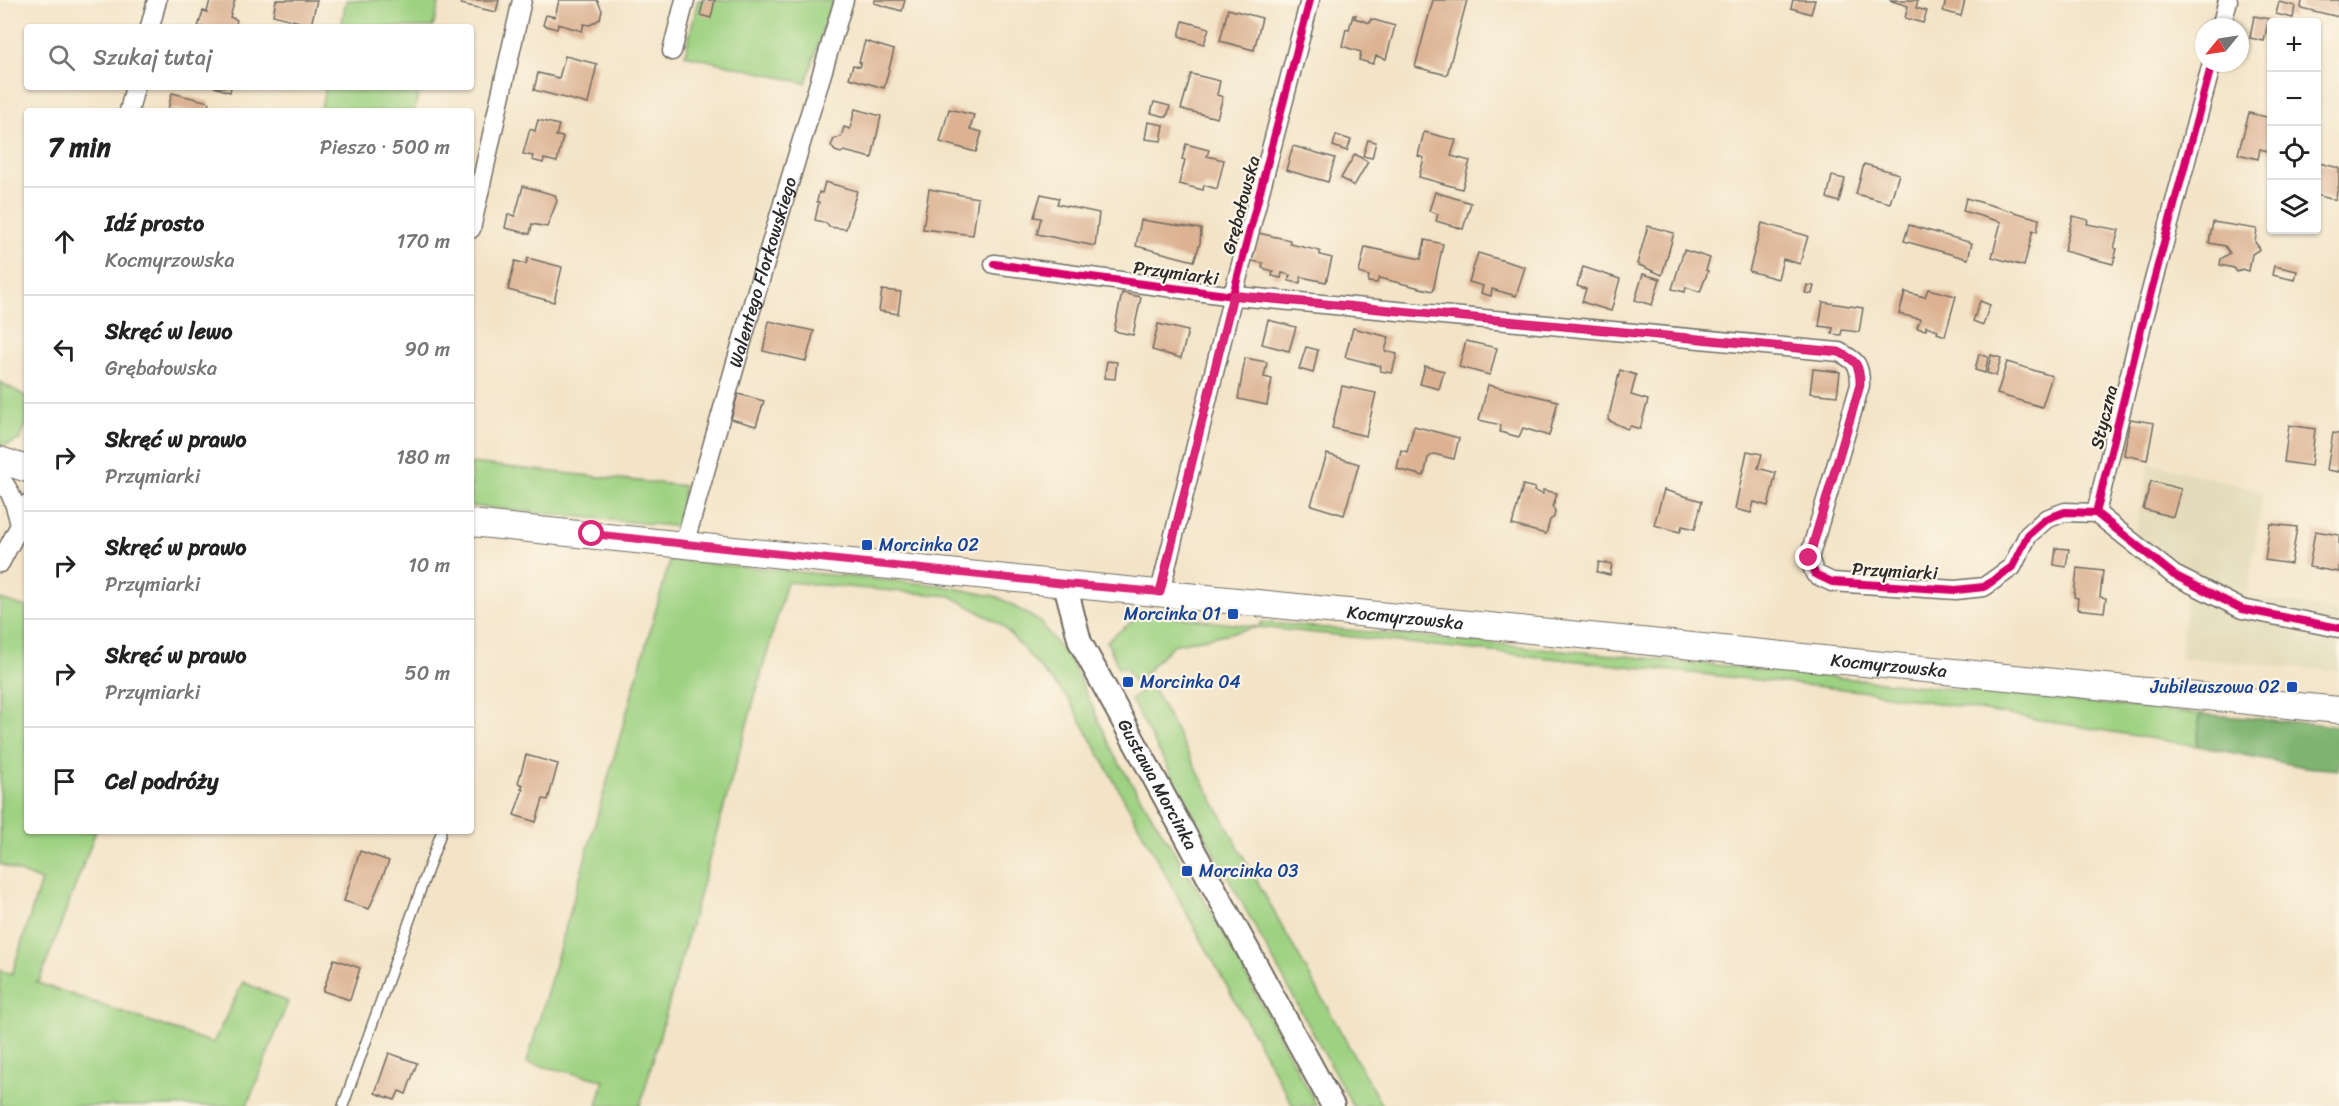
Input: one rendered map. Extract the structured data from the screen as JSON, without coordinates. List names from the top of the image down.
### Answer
{
  "streets": {
    "main road": ["Kocmyrzowska"],
    "street": [
      "Grębałowska",
      "Walentego Florkowskiego",
      "Przymiarki",
      "Styczna",
      "Gustawa Morcinka"
    ]
  },
  "crossings": [
    ["Grębałowska", "Przymiarki"],
    ["Grębałowska", "Kocmyrzowska"],
    ["Walentego Florkowskiego", "Kocmyrzowska"],
    ["Przymiarki", "Styczna"],
    ["Kocmyrzowska", "Gustawa Morcinka"]
  ],
  "places": {
    "transit": [
      "Morcinka 02",
      "Morcinka 01",
      "Morcinka 04",
      "Jubileuszowa 02",
      "Morcinka 03"
    ]
  },
  "north": "bottom left",
  "page": {
    "map_buttons": ["+", "−"],
    "search": "Szukaj tutaj",
    "heading": ["7 min", "Pieszo · 500 m"],
    "list": [
      ["Idź prosto", "Kocmyrzowska", "170 m"],
      ["Skręć w lewo", "Grębałowska", "90 m"],
      ["Skręć w prawo", "Przymiarki", "180 m"],
      ["Skręć w prawo", "Przymiarki", "10 m"],
      ["Skręć w prawo", "Przymiarki", "50 m"],
      "Cel podróży"
    ]
  }
}
